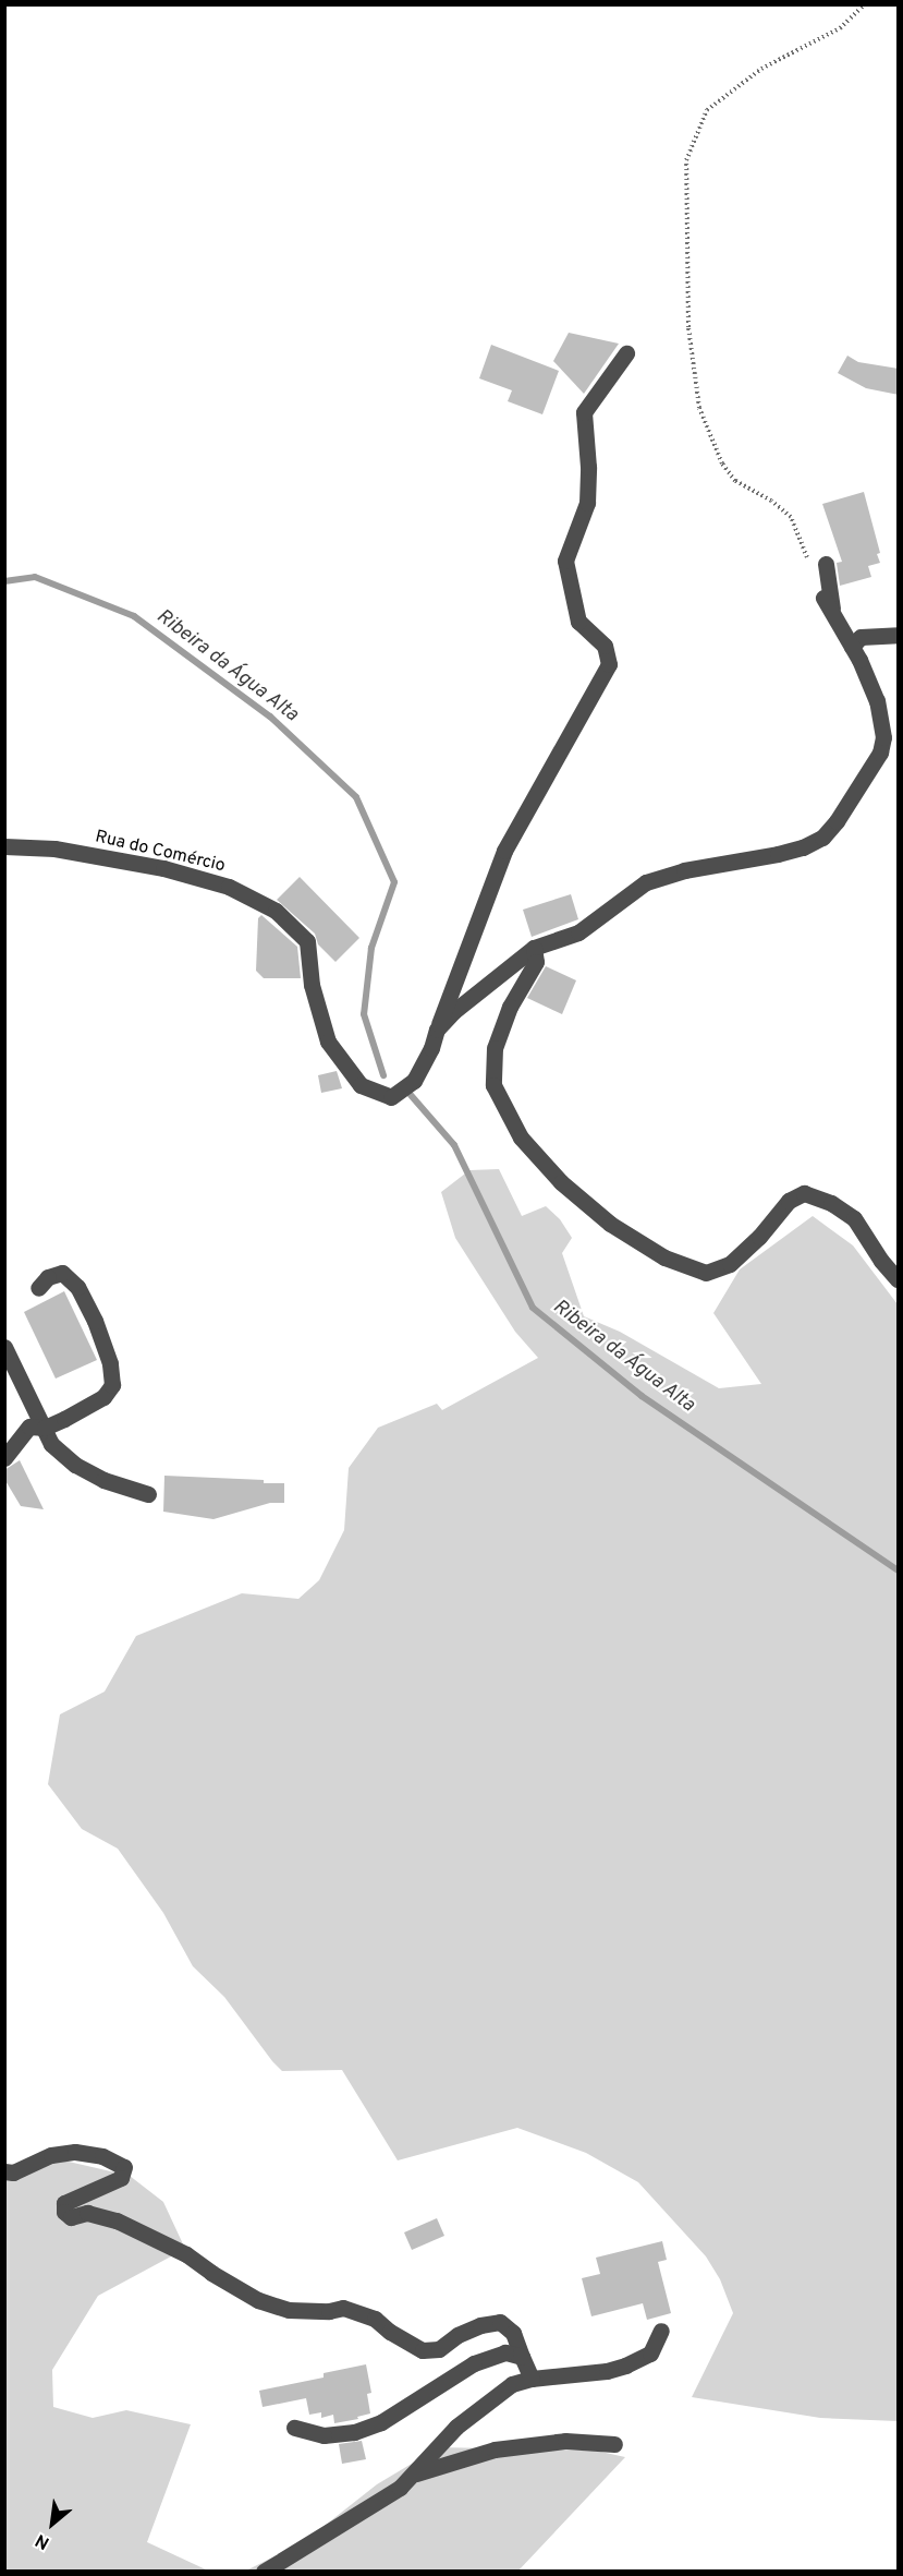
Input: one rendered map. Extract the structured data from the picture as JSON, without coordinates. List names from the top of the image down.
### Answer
{
  "streets": {
    "street": ["Rua do Comércio"]
  },
  "water": ["Ribeira da Água Alta"],
  "north": "bottom left"
}
